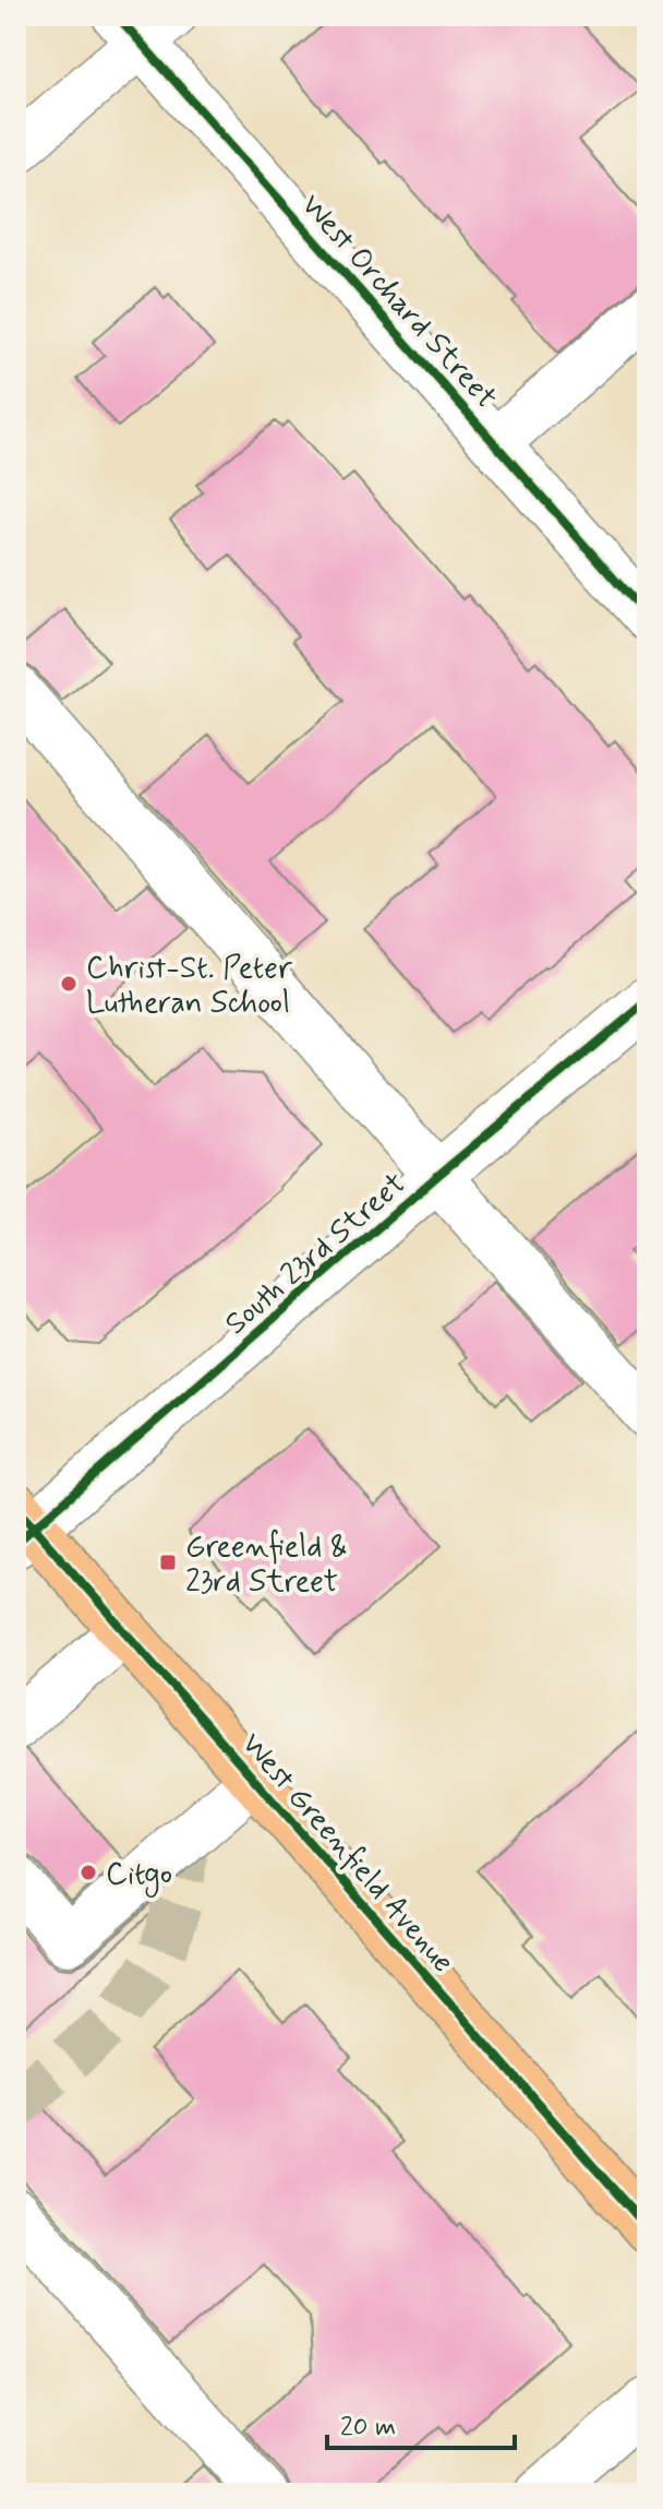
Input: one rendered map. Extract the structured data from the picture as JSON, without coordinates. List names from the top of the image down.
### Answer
{
  "streets": {
    "main road": ["West Greenfield Avenue"],
    "street": ["West Orchard Street", "South 23rd Street"]
  },
  "crossings": [
    ["South 23rd Street", "West Greenfield Avenue"]
  ],
  "places": {
    "other": ["Christ-St. Peter Lutheran School", "Citgo"],
    "transit": ["Greenfield & 23rd Street"]
  },
  "scale_bar": "20 m"
}
